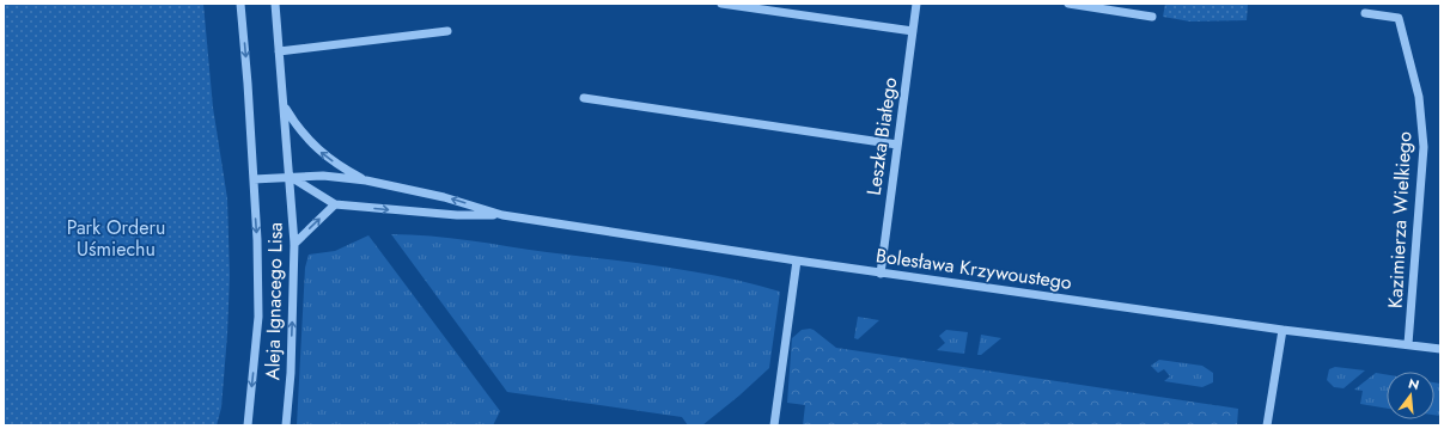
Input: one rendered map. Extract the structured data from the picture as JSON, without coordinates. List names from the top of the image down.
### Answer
{
  "streets": {
    "street": [
      "Leszka Białego",
      "Kazimierza Wielkiego",
      "Bolesława Krzywoustego",
      "Aleja Ignacego Lisa"
    ]
  },
  "crossings": [
    ["Leszka Białego", "Bolesława Krzywoustego"],
    ["Kazimierza Wielkiego", "Bolesława Krzywoustego"],
    ["Bolesława Krzywoustego", "Aleja Ignacego Lisa"]
  ],
  "parks": ["Park Orderu Uśmiechu"],
  "north": "top"
}
